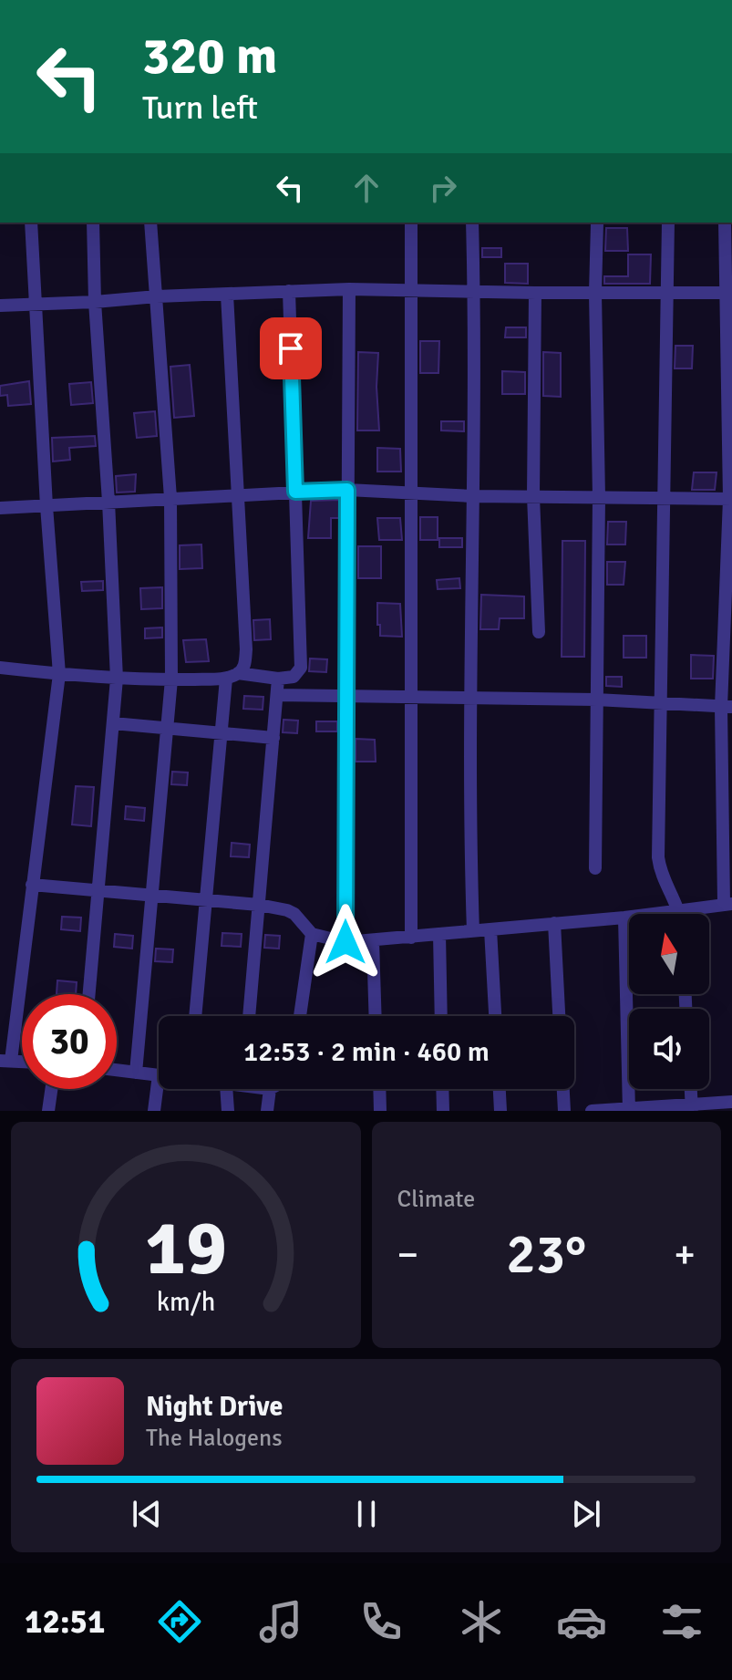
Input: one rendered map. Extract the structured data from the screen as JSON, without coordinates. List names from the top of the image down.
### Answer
{
  "north": "top",
  "page": {
    "turn": ["320 m", "Turn left"],
    "limit": "30",
    "trip": "12:53 · 2 min · 460 m",
    "tile": "Climate",
    "heat": ["−", "23°", "+"],
    "song": ["Night Drive", "The Halogens"],
    "tabs": "12:51",
    "gauge": ["19", "km/h"]
  }
}
